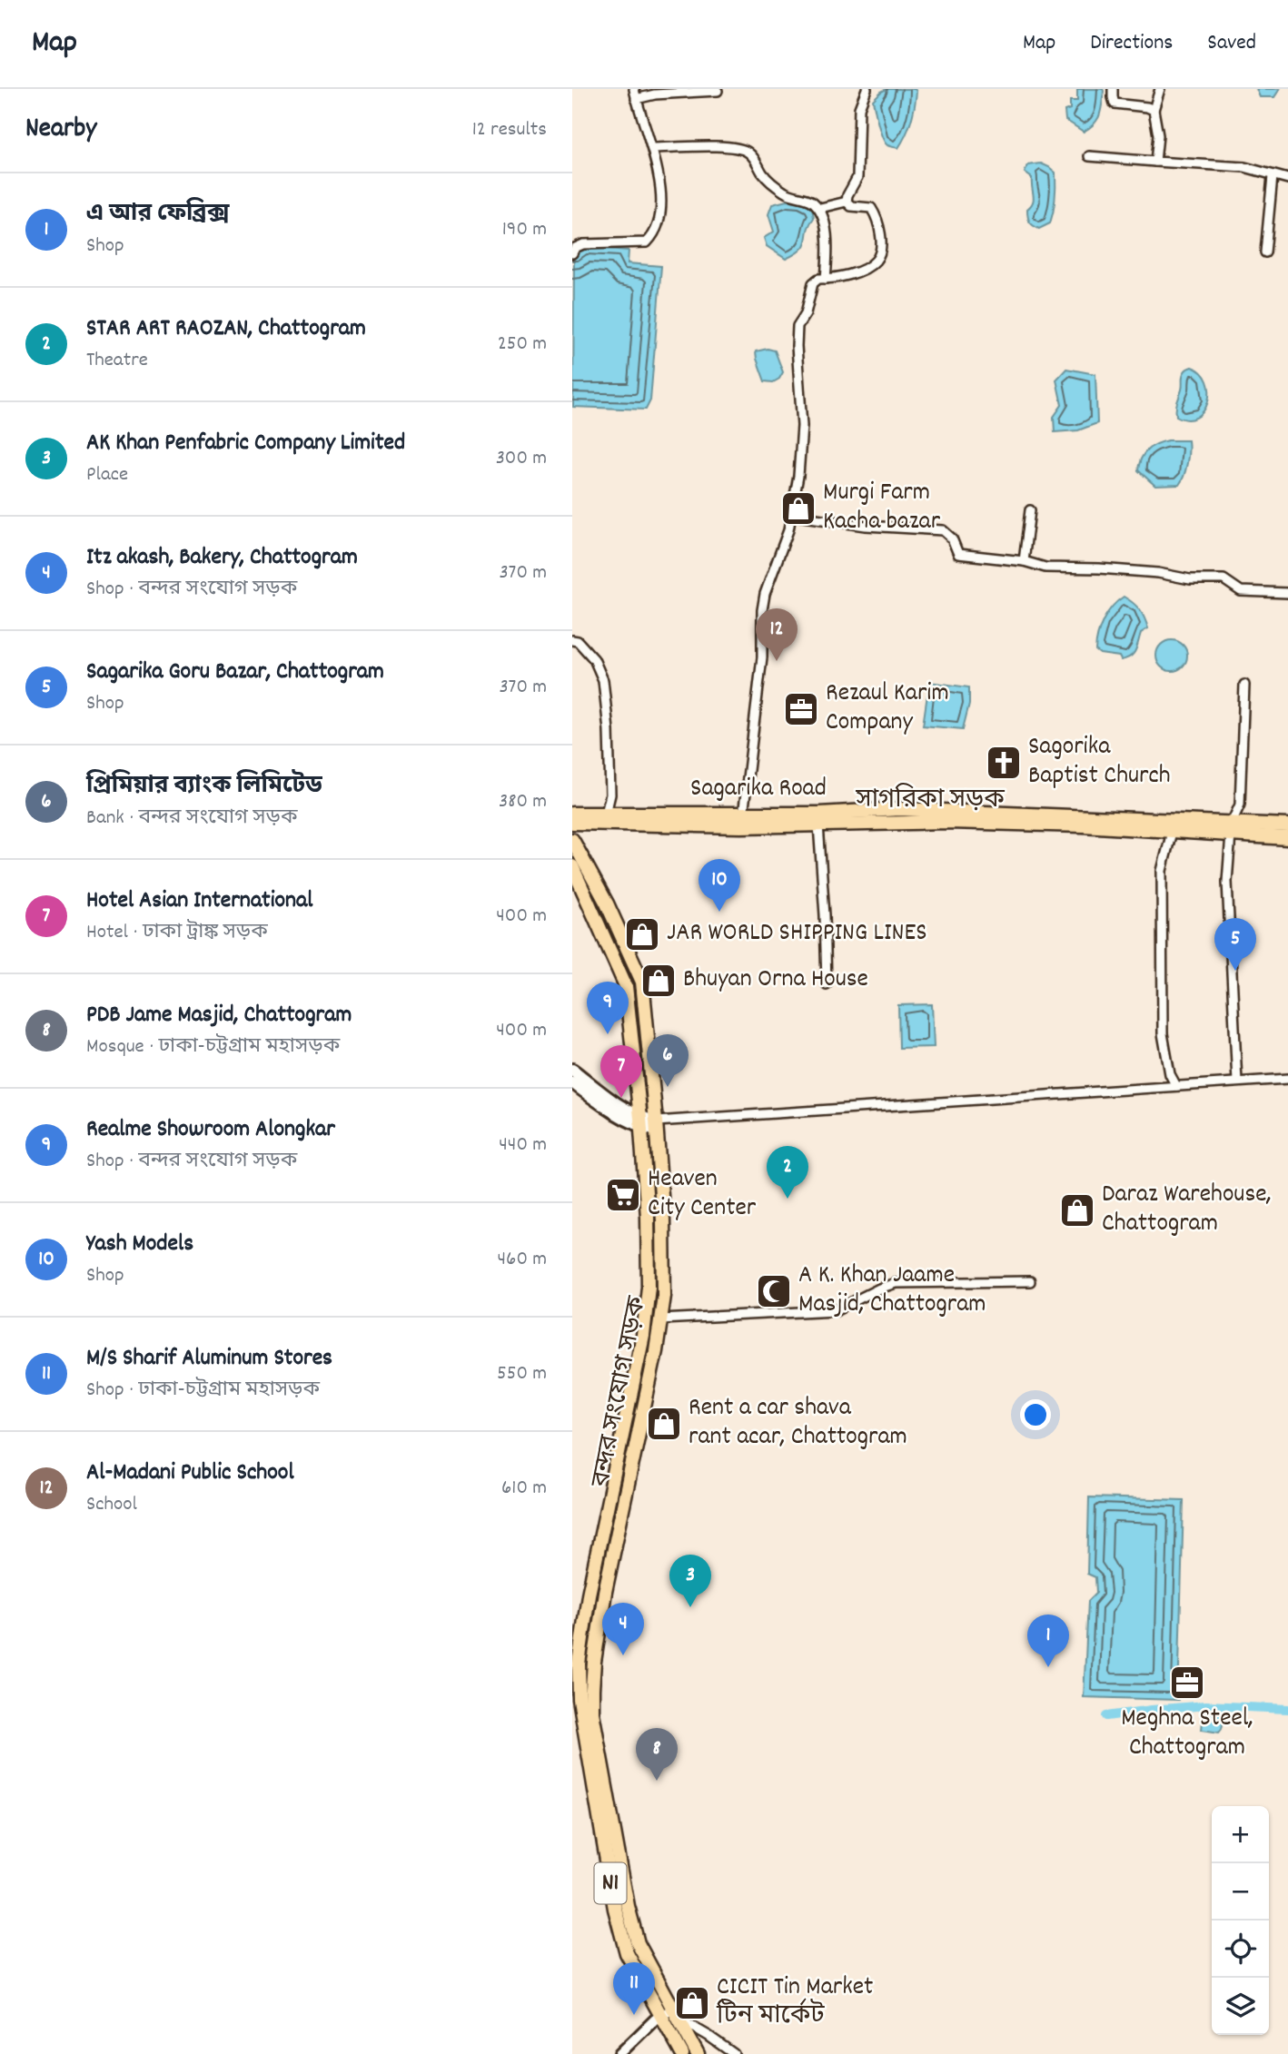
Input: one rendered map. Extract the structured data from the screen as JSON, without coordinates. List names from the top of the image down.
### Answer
{
  "streets": {
    "main road": [
      "Sagarika Road",
      "সাগরিকা সড়ক",
      "বন্দর সংযোগ সড়ক",
      "N1"
    ]
  },
  "crossings": [
    ["Sagarika Road", "সাগরিকা সড়ক"],
    ["বন্দর সংযোগ সড়ক", "N1"]
  ],
  "places": {
    "shop": [
      "Murgi Farm Kacha bazar",
      "JAR WORLD SHIPPING LINES",
      "Bhuyan Orna House",
      "Daraz Warehouse, Chattogram",
      "Rent a car shava rant acar, Chattogram",
      "CICIT Tin Market টিন মার্কেট"
    ],
    "office": ["Rezaul Karim Company", "Meghna Steel, Chattogram"],
    "church": ["Sagorika Baptist Church"],
    "supermarket": ["Heaven City Center"],
    "mosque": ["A K. Khan Jaame Masjid, Chattogram"]
  },
  "page": {
    "header": "Map",
    "nav": ["Map", "Directions", "Saved"],
    "heading": ["Nearby", "12 results"],
    "list": [
      {
        "mark": "1",
        "name": "এ আর ফেব্রিক্স",
        "note": "Shop",
        "value": "190 m"
      },
      {
        "mark": "2",
        "name": "STAR ART RAOZAN, Chattogram",
        "note": "Theatre",
        "value": "250 m"
      },
      {
        "mark": "3",
        "name": "AK Khan Penfabric Company Limited",
        "note": "Place",
        "value": "300 m"
      },
      {
        "mark": "4",
        "name": "Itz akash, Bakery, Chattogram",
        "note": "Shop · বন্দর সংযোগ সড়ক",
        "value": "370 m"
      },
      {
        "mark": "5",
        "name": "Sagarika Goru Bazar, Chattogram",
        "note": "Shop",
        "value": "370 m"
      },
      {
        "mark": "6",
        "name": "প্রিমিয়ার ব্যাংক লিমিটেড",
        "note": "Bank · বন্দর সংযোগ সড়ক",
        "value": "380 m"
      },
      {
        "mark": "7",
        "name": "Hotel Asian International",
        "note": "Hotel · ঢাকা ট্রাঙ্ক সড়ক",
        "value": "400 m"
      },
      {
        "mark": "8",
        "name": "PDB Jame Masjid, Chattogram",
        "note": "Mosque · ঢাকা-চট্টগ্রাম মহাসড়ক",
        "value": "400 m"
      },
      {
        "mark": "9",
        "name": "Realme Showroom Alongkar",
        "note": "Shop · বন্দর সংযোগ সড়ক",
        "value": "440 m"
      },
      {
        "mark": "10",
        "name": "Yash Models",
        "note": "Shop",
        "value": "460 m"
      },
      {
        "mark": "11",
        "name": "M/S Sharif Aluminum Stores",
        "note": "Shop · ঢাকা-চট্টগ্রাম মহাসড়ক",
        "value": "550 m"
      },
      {
        "mark": "12",
        "name": "Al-Madani Public School",
        "note": "School",
        "value": "610 m"
      }
    ],
    "pins": [
      "12",
      "10",
      "5",
      "9",
      "6",
      "7",
      "2",
      "3",
      "4",
      "1",
      "8",
      "11"
    ],
    "map_buttons": ["+", "−"]
  }
}
